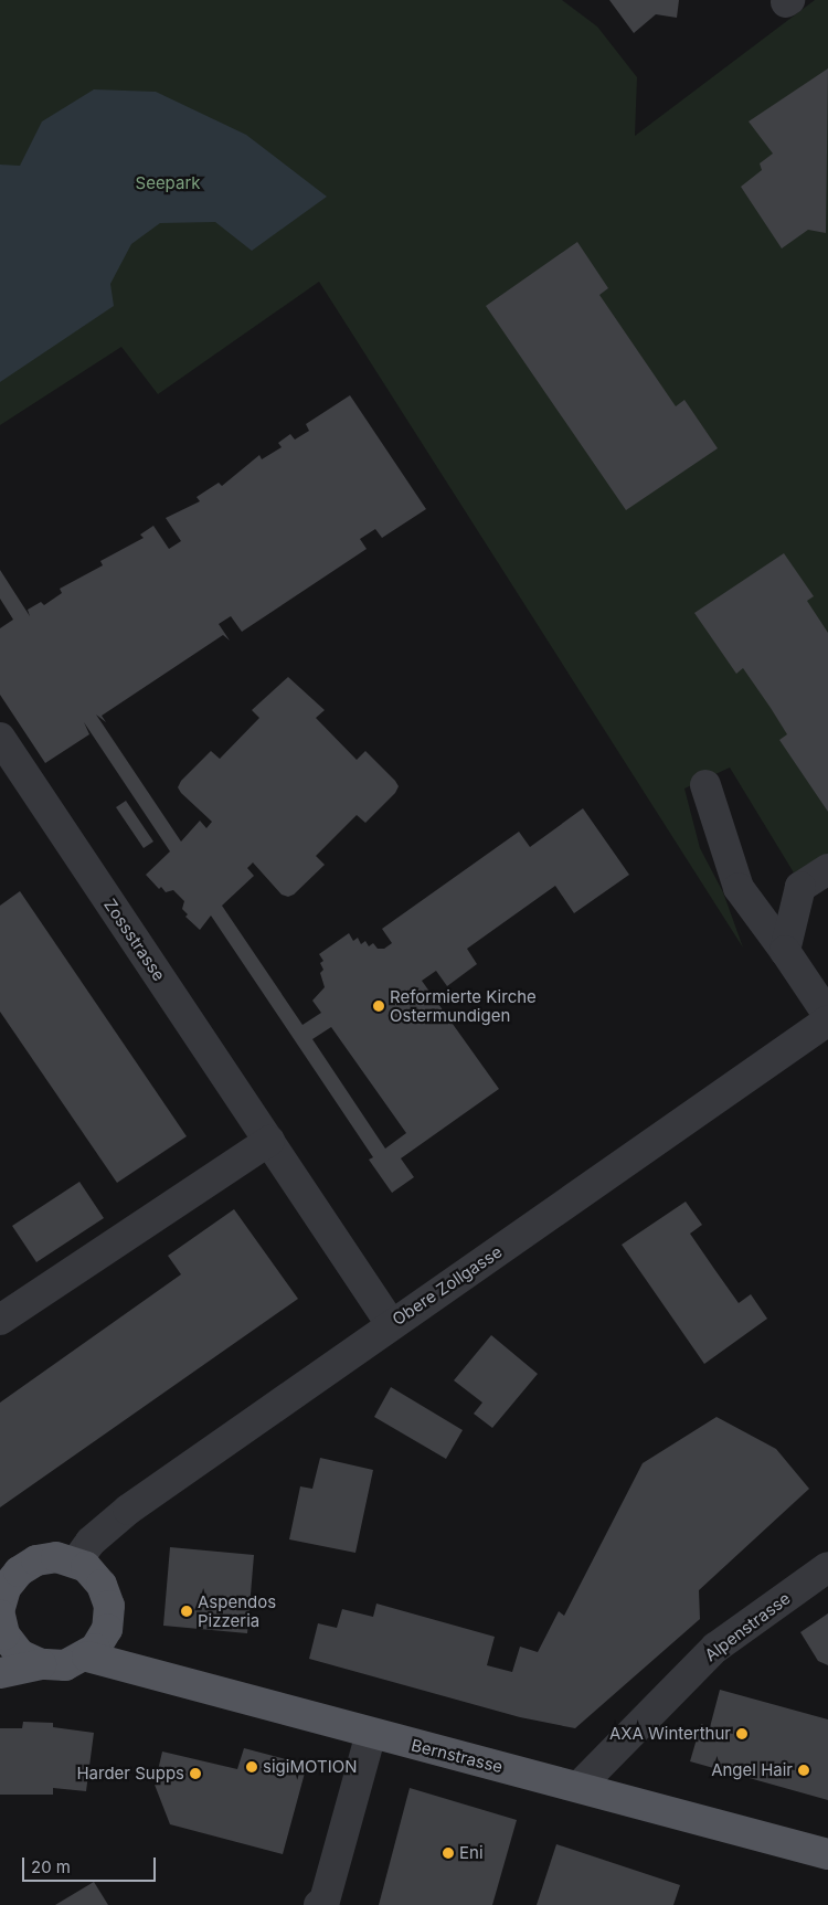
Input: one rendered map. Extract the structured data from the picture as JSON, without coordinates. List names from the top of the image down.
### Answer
{
  "streets": {
    "main road": ["Bernstrasse"],
    "street": ["Zossstrasse", "Obere Zollgasse", "Alpenstrasse"]
  },
  "crossings": [
    ["Zossstrasse", "Obere Zollgasse"],
    ["Obere Zollgasse", "Bernstrasse"],
    ["Alpenstrasse", "Bernstrasse"]
  ],
  "parks": ["Seepark"],
  "places": [
    "Reformierte Kirche Ostermundigen",
    "Aspendos Pizzeria",
    "AXA Winterthur",
    "sigiMOTION",
    "Angel Hair",
    "Harder Supps",
    "Eni"
  ],
  "scale_bar": "20 m"
}
